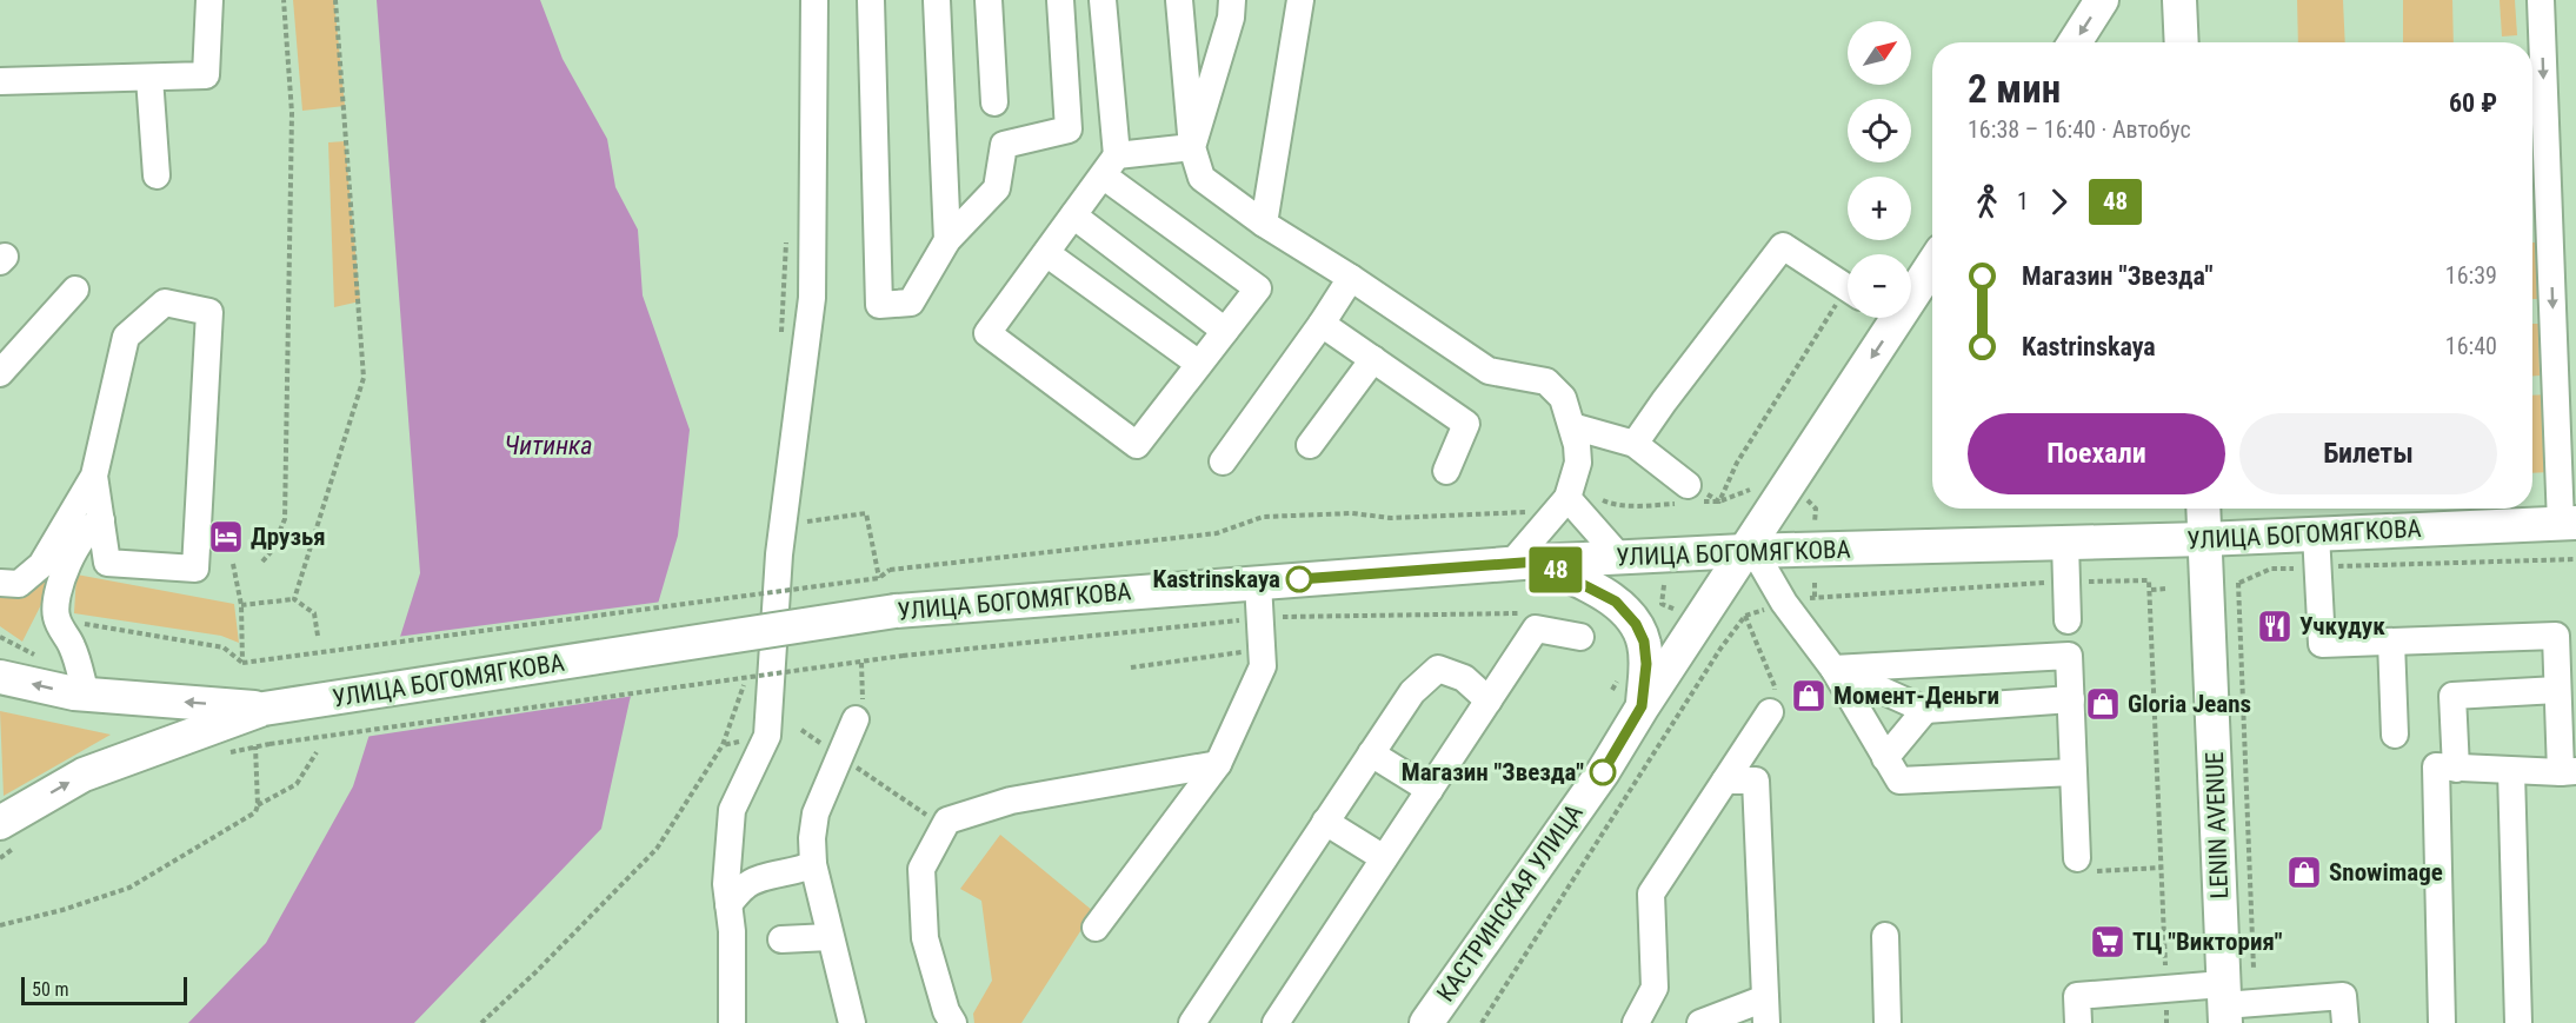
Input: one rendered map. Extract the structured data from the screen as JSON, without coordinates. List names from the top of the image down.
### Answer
{
  "streets": {
    "main road": ["УЛИЦА БОГОМЯГКОВА", "LENIN AVENUE", "КАСТРИНСКАЯ УЛИЦА"]
  },
  "crossings": [
    ["УЛИЦА БОГОМЯГКОВА", "LENIN AVENUE"],
    ["УЛИЦА БОГОМЯГКОВА", "КАСТРИНСКАЯ УЛИЦА"]
  ],
  "water": ["Читинка"],
  "places": {
    "hotel": ["Друзья"],
    "other": ["Kastrinskaya", "Магазин \"Звезда\""],
    "restaurant": ["Учкудук"],
    "shop": ["Момент-Деньги", "Gloria Jeans", "Snowimage"],
    "supermarket": ["ТЦ \"Виктория\""]
  },
  "lines": ["bus line 48"],
  "scale_bar": "50 m",
  "north": "top right",
  "page": {
    "on_map": "48",
    "map_buttons": ["+", "−"],
    "heading": ["2 мин", "16:38 – 16:40 · Автобус", "60 ₽"],
    "legs": ["1", "48"],
    "list": [
      {
        "name": "Магазин \"Звезда\"",
        "value": "16:39"
      },
      {
        "name": "Kastrinskaya",
        "value": "16:40"
      }
    ],
    "buttons": ["Поехали", "Билеты"],
    "scale": "50 m"
  }
}
